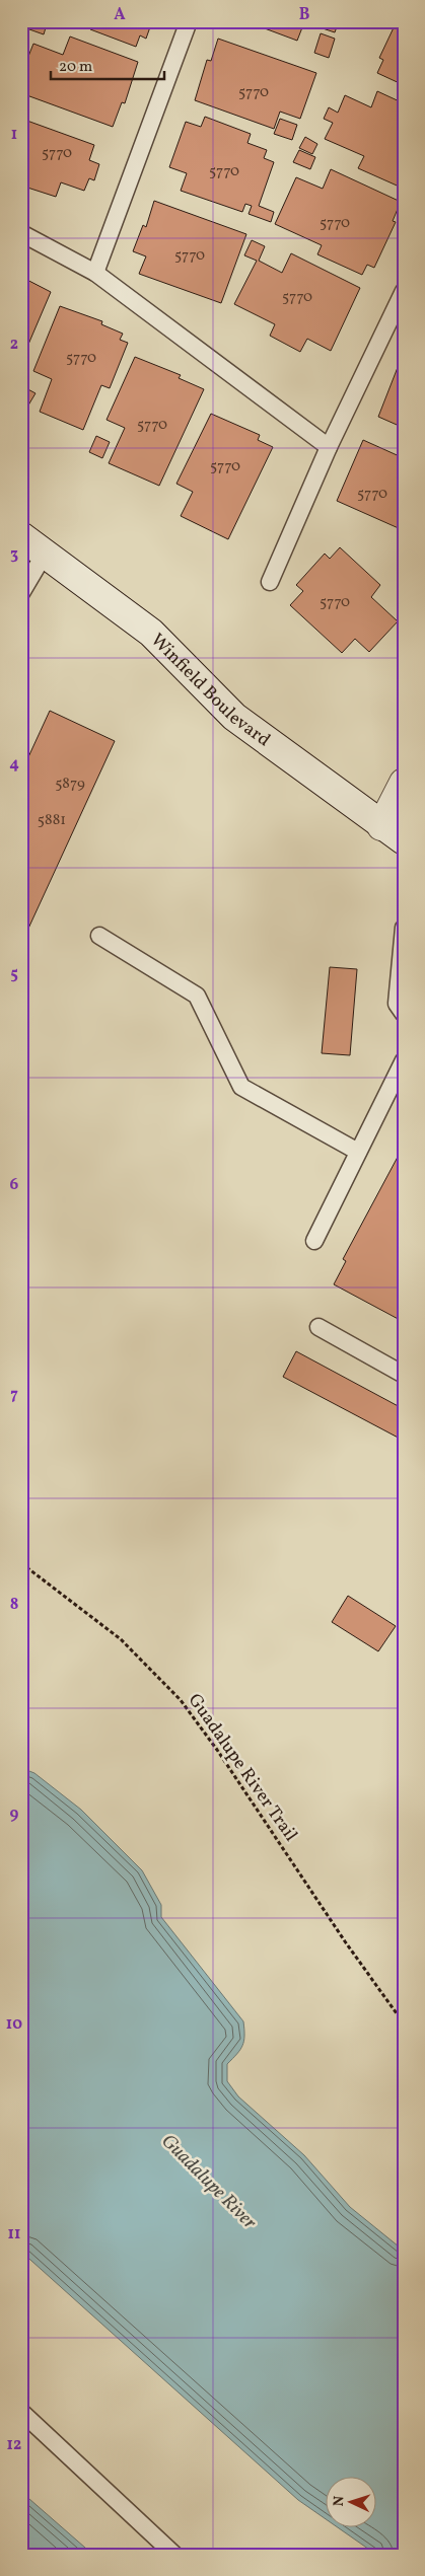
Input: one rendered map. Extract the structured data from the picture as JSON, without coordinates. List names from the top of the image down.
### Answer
{
  "streets": {
    "street": ["Winfield Boulevard"],
    "path": ["Guadalupe River Trail"]
  },
  "water": ["Guadalupe River"],
  "house_numbers": [
    "5770",
    "5770",
    "5770",
    "5770",
    "5770",
    "5770",
    "5770",
    "5770",
    "5770",
    "5770",
    "5770",
    "5879",
    "5881"
  ],
  "scale_bar": "20 m",
  "north": "left",
  "grid": {
    "columns": ["A", "B"],
    "rows": [
      "1",
      "2",
      "3",
      "4",
      "5",
      "6",
      "7",
      "8",
      "9",
      "10",
      "11",
      "12"
    ]
  }
}
